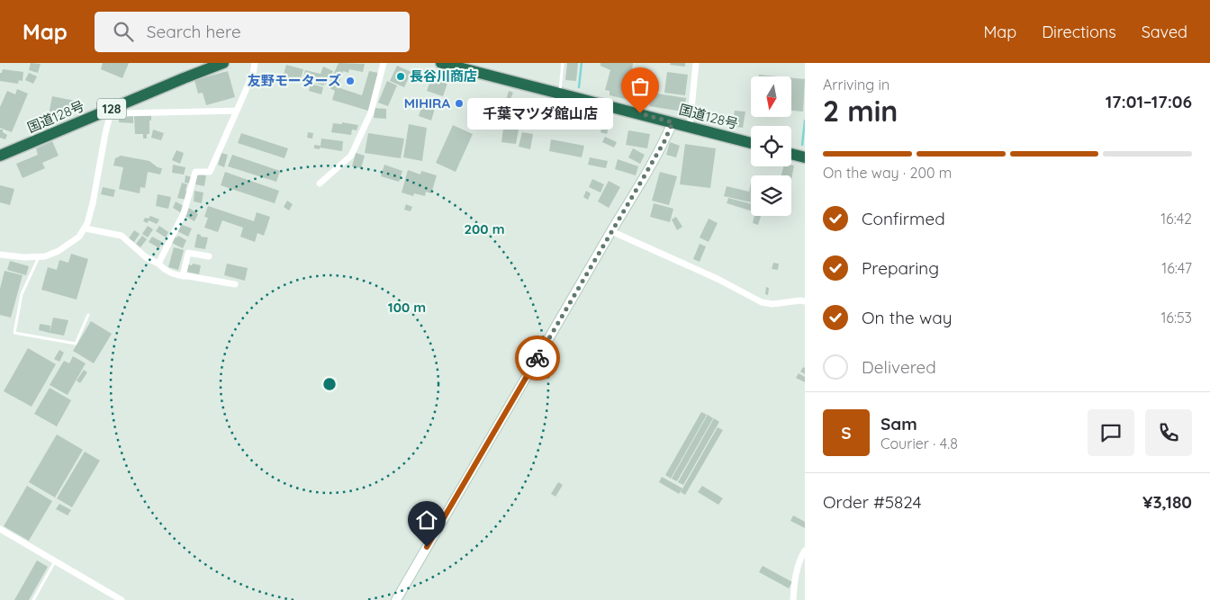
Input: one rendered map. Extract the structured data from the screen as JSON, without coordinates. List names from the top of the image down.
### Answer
{
  "streets": {
    "highway": ["128", "国道128号"]
  },
  "places": [
    "長谷川商店",
    "友野モーターズ",
    "MIHIRA",
    "千葉マツダ館山店"
  ],
  "north": "bottom",
  "page": {
    "header": "Map",
    "search": "Search here",
    "nav": ["Map", "Directions", "Saved"],
    "heading": ["2 min", "Arriving in", "17:01–17:06"],
    "panel": [
      "Sam",
      "Courier · 4.8",
      "Order #5824",
      "¥3,180"
    ],
    "bubble": "千葉マツダ館山店",
    "bar": "On the way · 200 m",
    "list": [
      ["Confirmed", "16:42"],
      ["Preparing", "16:47"],
      ["On the way", "16:53"],
      "Delivered"
    ],
    "round": "S"
  },
  "rings": ["200 m", "100 m"]
}
